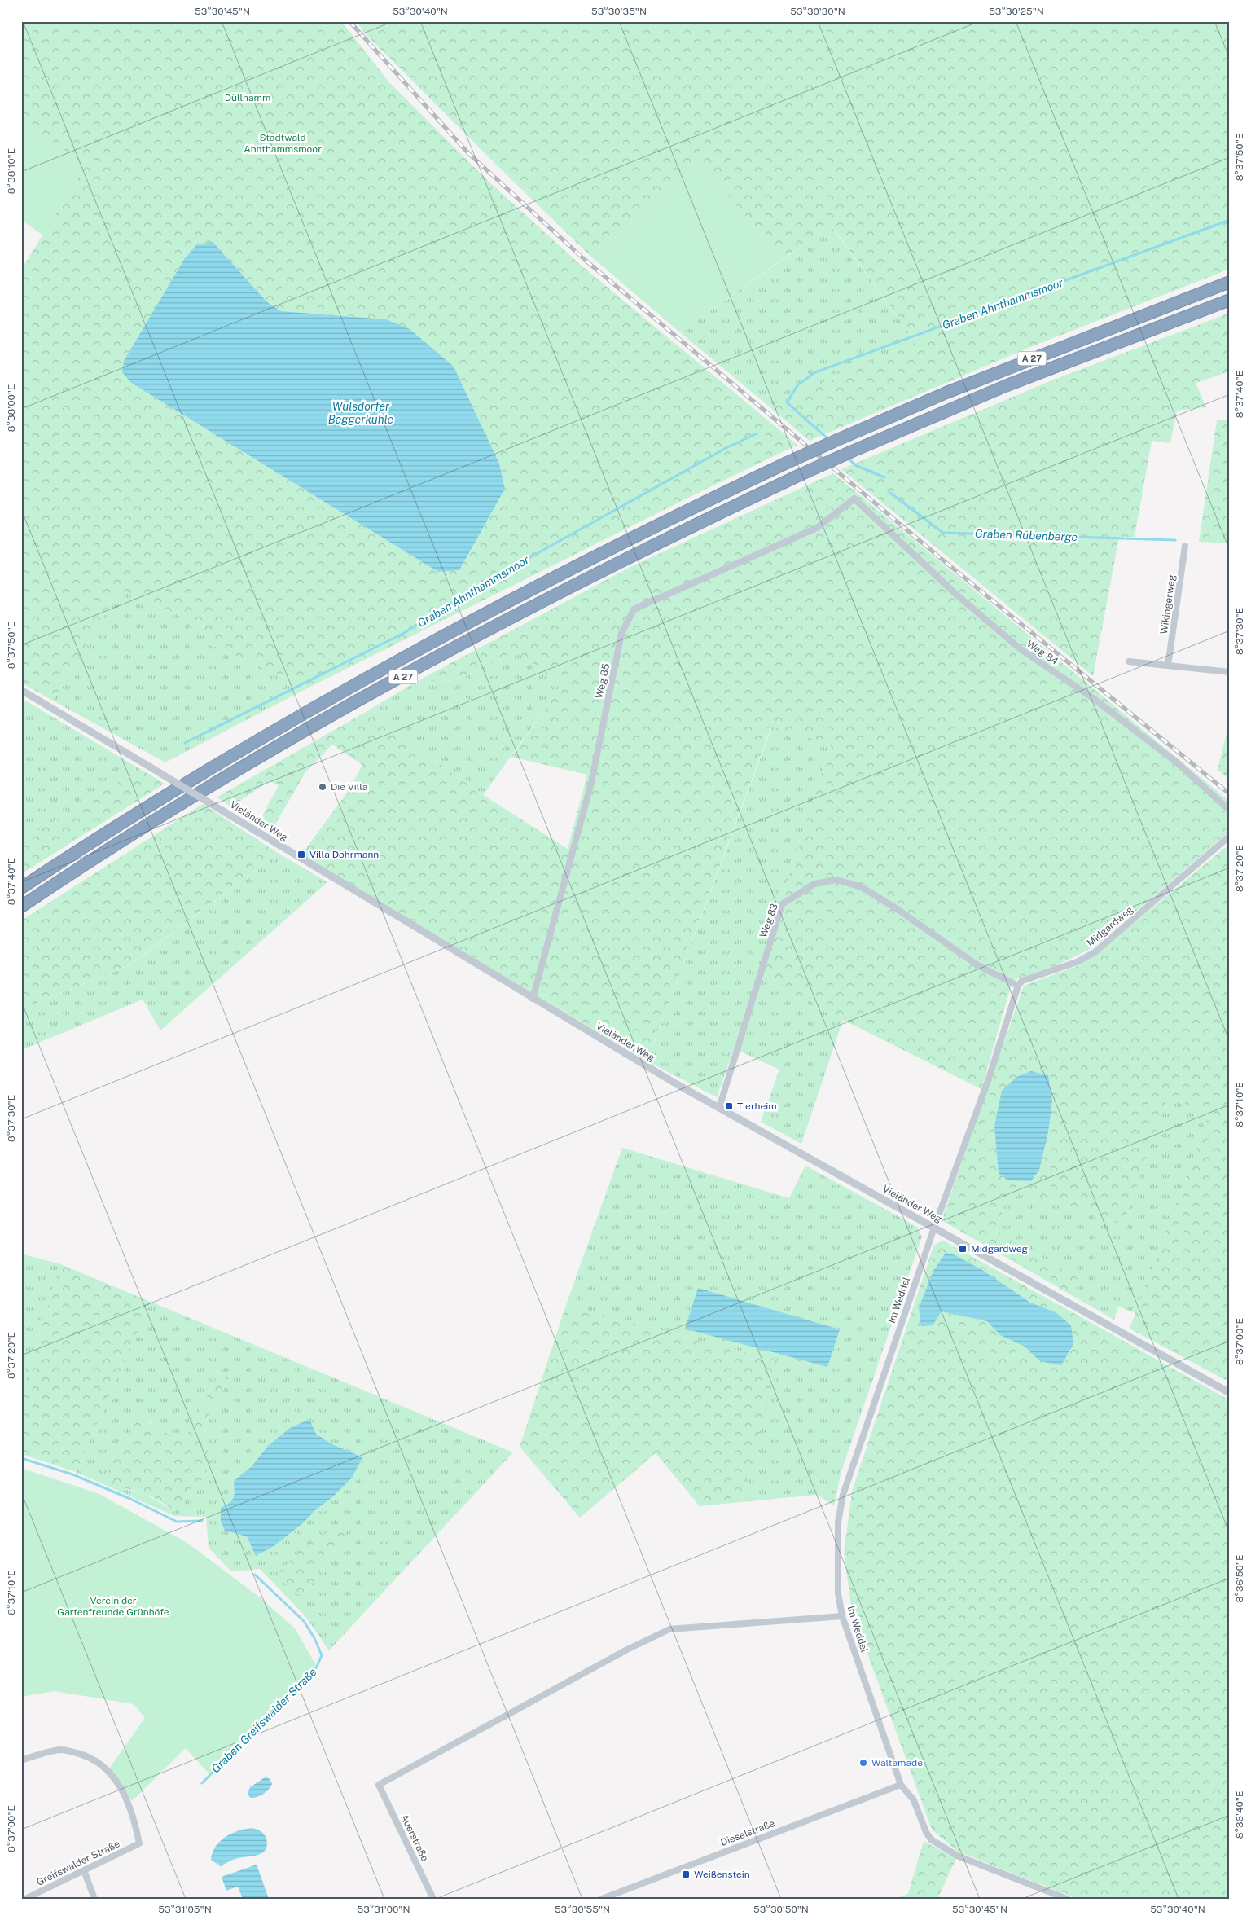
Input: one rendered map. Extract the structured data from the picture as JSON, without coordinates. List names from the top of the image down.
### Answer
{
  "streets": {
    "highway": ["A 27"],
    "street": [
      "Wikingerweg",
      "Weg 84",
      "Weg 85",
      "Vieländer Weg",
      "Weg 83",
      "Midgardweg",
      "Im Weddel",
      "Dieselstraße",
      "Auerstraße",
      "Greifswalder Straße"
    ]
  },
  "crossings": [
    ["Weg 84", "Weg 85"],
    ["Weg 85", "Vieländer Weg"],
    ["Vieländer Weg", "Weg 83"],
    ["Vieländer Weg", "Im Weddel"],
    ["Weg 83", "Midgardweg"],
    ["Im Weddel", "Dieselstraße"],
    ["Im Weddel", "Auerstraße"]
  ],
  "water": [
    "Graben Ahnthammsmoor",
    "Wulsdorfer Baggerkuhle",
    "Graben Rübenberge",
    "Graben Greifswalder Straße"
  ],
  "parks": ["Düllhamm", "Stadtwald Ahnthammsmoor", "Verein der Gartenfreunde Grünhöfe"],
  "places": {
    "other": ["Die Villa", "Waltemade"],
    "transit": [
      "Villa Dohrmann",
      "Tierheim",
      "Midgardweg",
      "Weißenstein"
    ]
  },
  "coordinates": [
    "53°30'45\"N",
    "53°30'40\"N",
    "53°30'35\"N",
    "53°30'30\"N",
    "53°30'25\"N",
    "8°37'50\"E",
    "8°38'10\"E",
    "8°37'40\"E",
    "8°38'00\"E",
    "8°37'30\"E",
    "8°37'20\"E",
    "8°37'10\"E",
    "8°37'00\"E",
    "8°36'50\"E",
    "8°36'40\"E",
    "53°31'05\"N",
    "53°31'00\"N",
    "53°30'55\"N",
    "53°30'50\"N"
  ]
}
